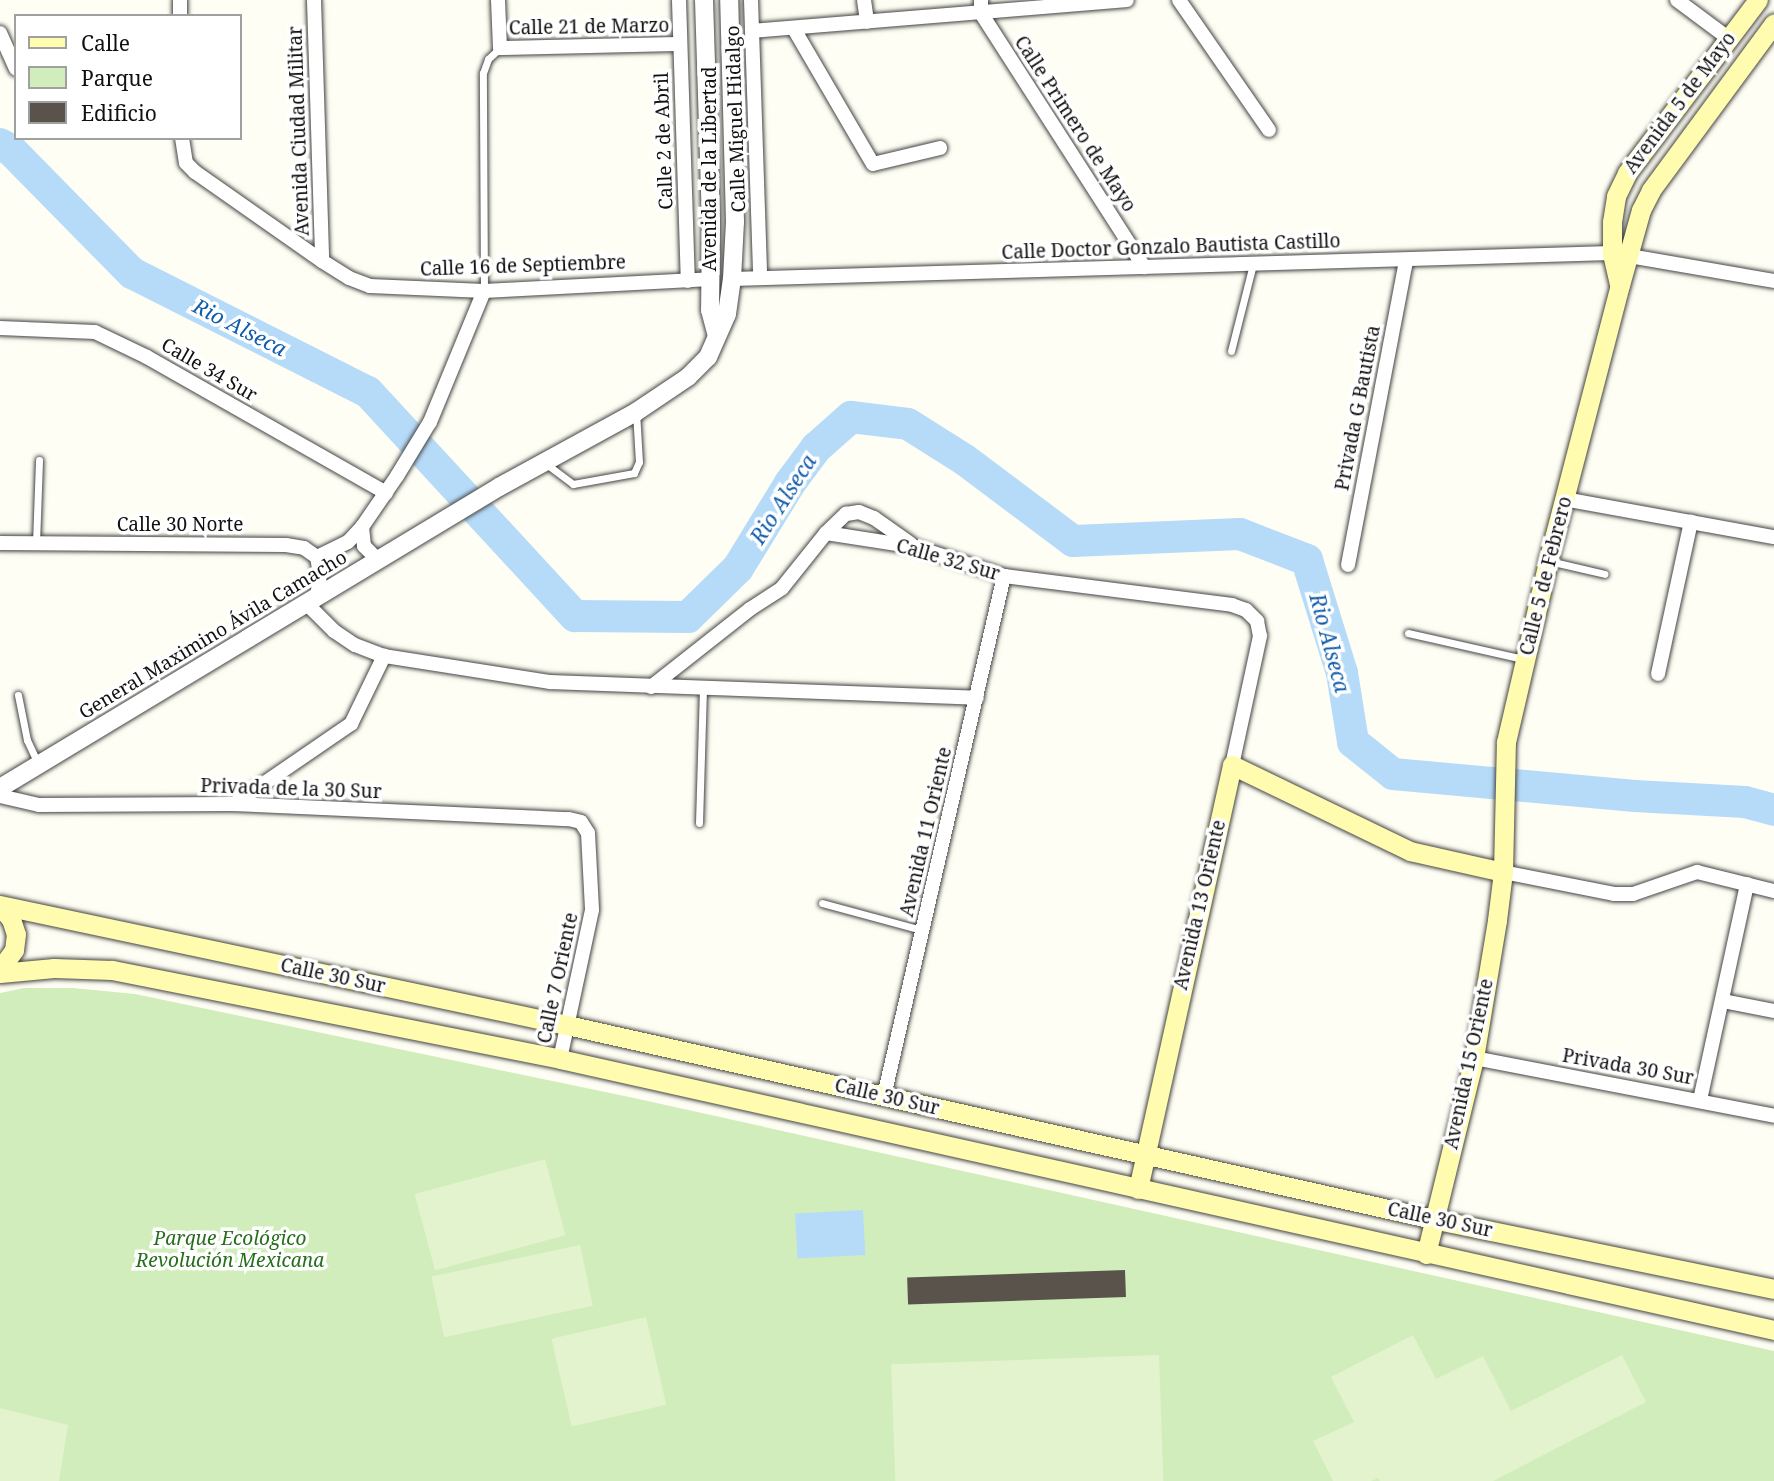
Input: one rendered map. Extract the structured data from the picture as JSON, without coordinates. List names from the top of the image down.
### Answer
{
  "streets": {
    "main road": [
      "Avenida 5 de Mayo",
      "Calle 5 de Febrero",
      "Avenida 13 Oriente",
      "Calle 30 Sur",
      "Avenida 15 Oriente"
    ],
    "street": [
      "Calle 21 de Marzo",
      "Calle Miguel Hidalgo",
      "Calle Primero de Mayo",
      "Avenida Ciudad Militar",
      "Calle 2 de Abril",
      "Avenida de la Libertad",
      "Calle Doctor Gonzalo Bautista Castillo",
      "Calle 16 de Septiembre",
      "Calle 34 Sur",
      "Privada G Bautista",
      "Calle 30 Norte",
      "Calle 32 Sur",
      "General Maximino Ávila Camacho",
      "Privada de la 30 Sur",
      "Avenida 11 Oriente",
      "Calle 7 Oriente",
      "Privada 30 Sur"
    ]
  },
  "crossings": [
    ["Calle 21 de Marzo", "Calle 2 de Abril"],
    ["Avenida 5 de Mayo", "Calle Doctor Gonzalo Bautista Castillo"],
    ["Avenida 5 de Mayo", "Calle 5 de Febrero"],
    ["Calle Miguel Hidalgo", "Calle Doctor Gonzalo Bautista Castillo"],
    ["Calle Primero de Mayo", "Calle Doctor Gonzalo Bautista Castillo"],
    ["Avenida Ciudad Militar", "Calle 16 de Septiembre"],
    ["Calle 2 de Abril", "Calle 16 de Septiembre"],
    ["Avenida de la Libertad", "Calle Doctor Gonzalo Bautista Castillo"],
    ["Avenida de la Libertad", "Calle 16 de Septiembre"],
    ["Avenida de la Libertad", "General Maximino Ávila Camacho"],
    ["Calle Doctor Gonzalo Bautista Castillo", "Calle 16 de Septiembre"],
    ["Calle Doctor Gonzalo Bautista Castillo", "Privada G Bautista"],
    ["Calle Doctor Gonzalo Bautista Castillo", "Calle 5 de Febrero"],
    ["Calle 32 Sur", "Avenida 11 Oriente"],
    ["Calle 32 Sur", "Avenida 13 Oriente"],
    ["Calle 5 de Febrero", "Avenida 15 Oriente"],
    ["Privada de la 30 Sur", "Calle 7 Oriente"],
    ["Avenida 11 Oriente", "Calle 30 Sur"],
    ["Avenida 13 Oriente", "Calle 30 Sur"],
    ["Calle 30 Sur", "Calle 7 Oriente"],
    ["Calle 30 Sur", "Avenida 15 Oriente"],
    ["Avenida 15 Oriente", "Privada 30 Sur"]
  ],
  "water": ["Rio Alseca"],
  "parks": ["Parque Ecológico Revolución Mexicana"],
  "legend": ["Calle", "Parque", "Edificio"]
}
